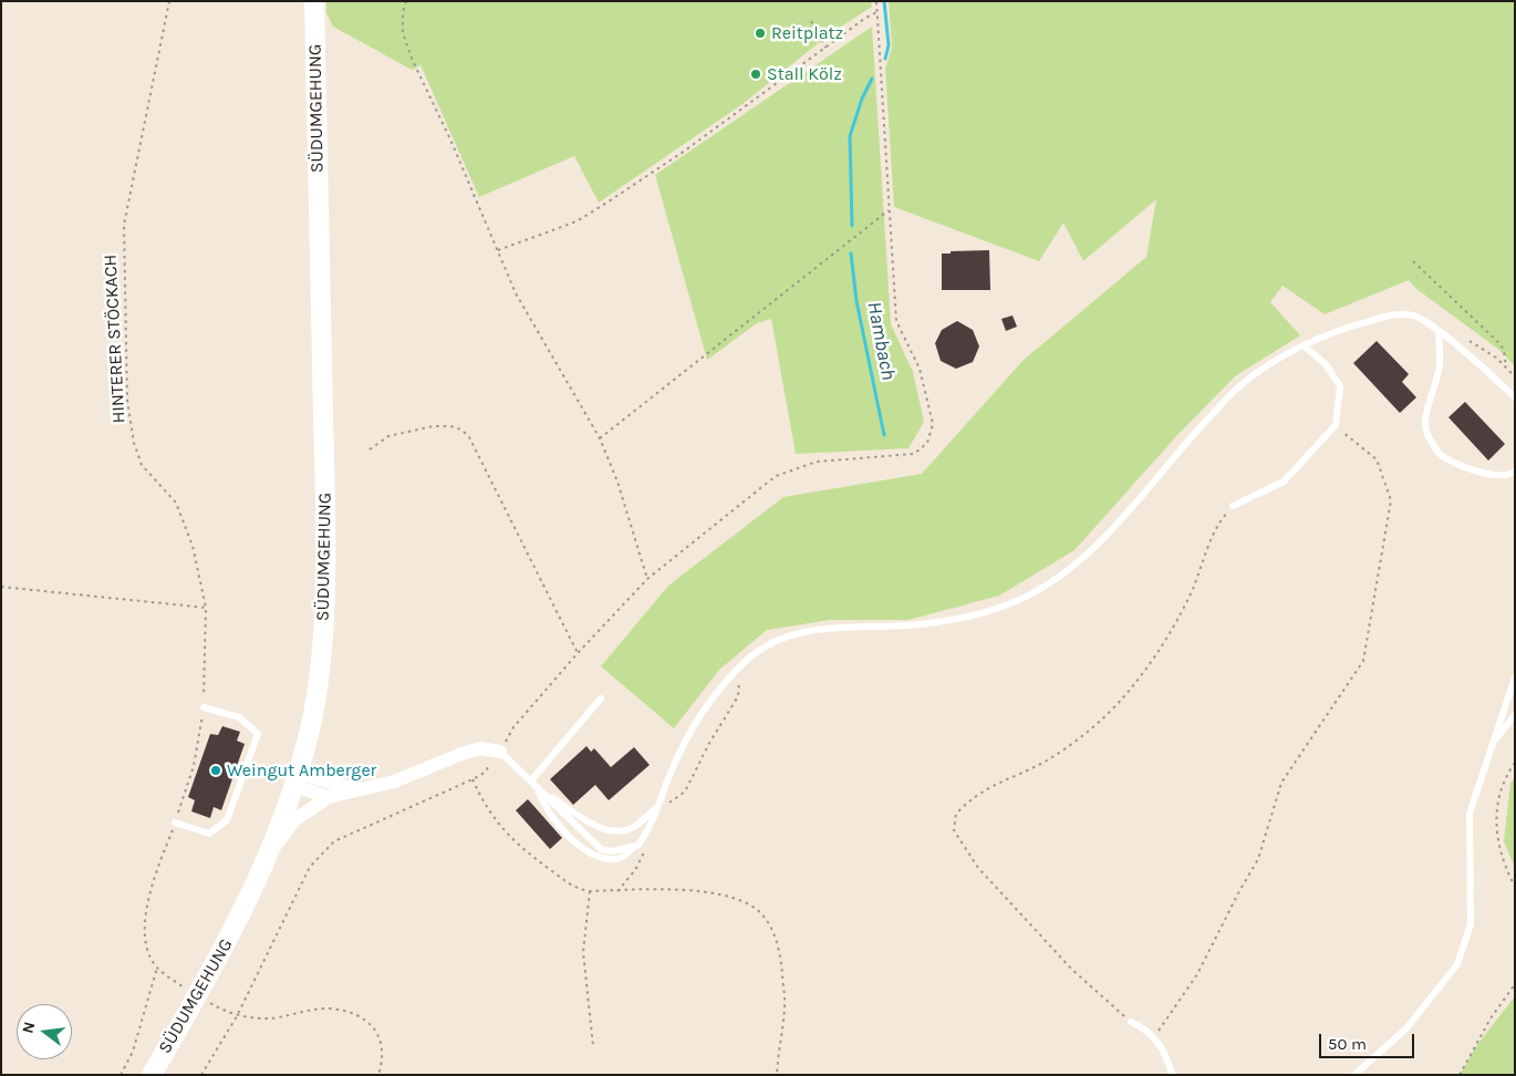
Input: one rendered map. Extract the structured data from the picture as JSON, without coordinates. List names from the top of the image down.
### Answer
{
  "streets": {
    "main road": ["SÜDUMGEHUNG"],
    "path": ["HINTERER STÖCKACH"]
  },
  "water": ["Hambach"],
  "places": ["Reitplatz", "Stall Kölz", "Weingut Amberger"],
  "scale_bar": "50 m",
  "north": "left"
}
